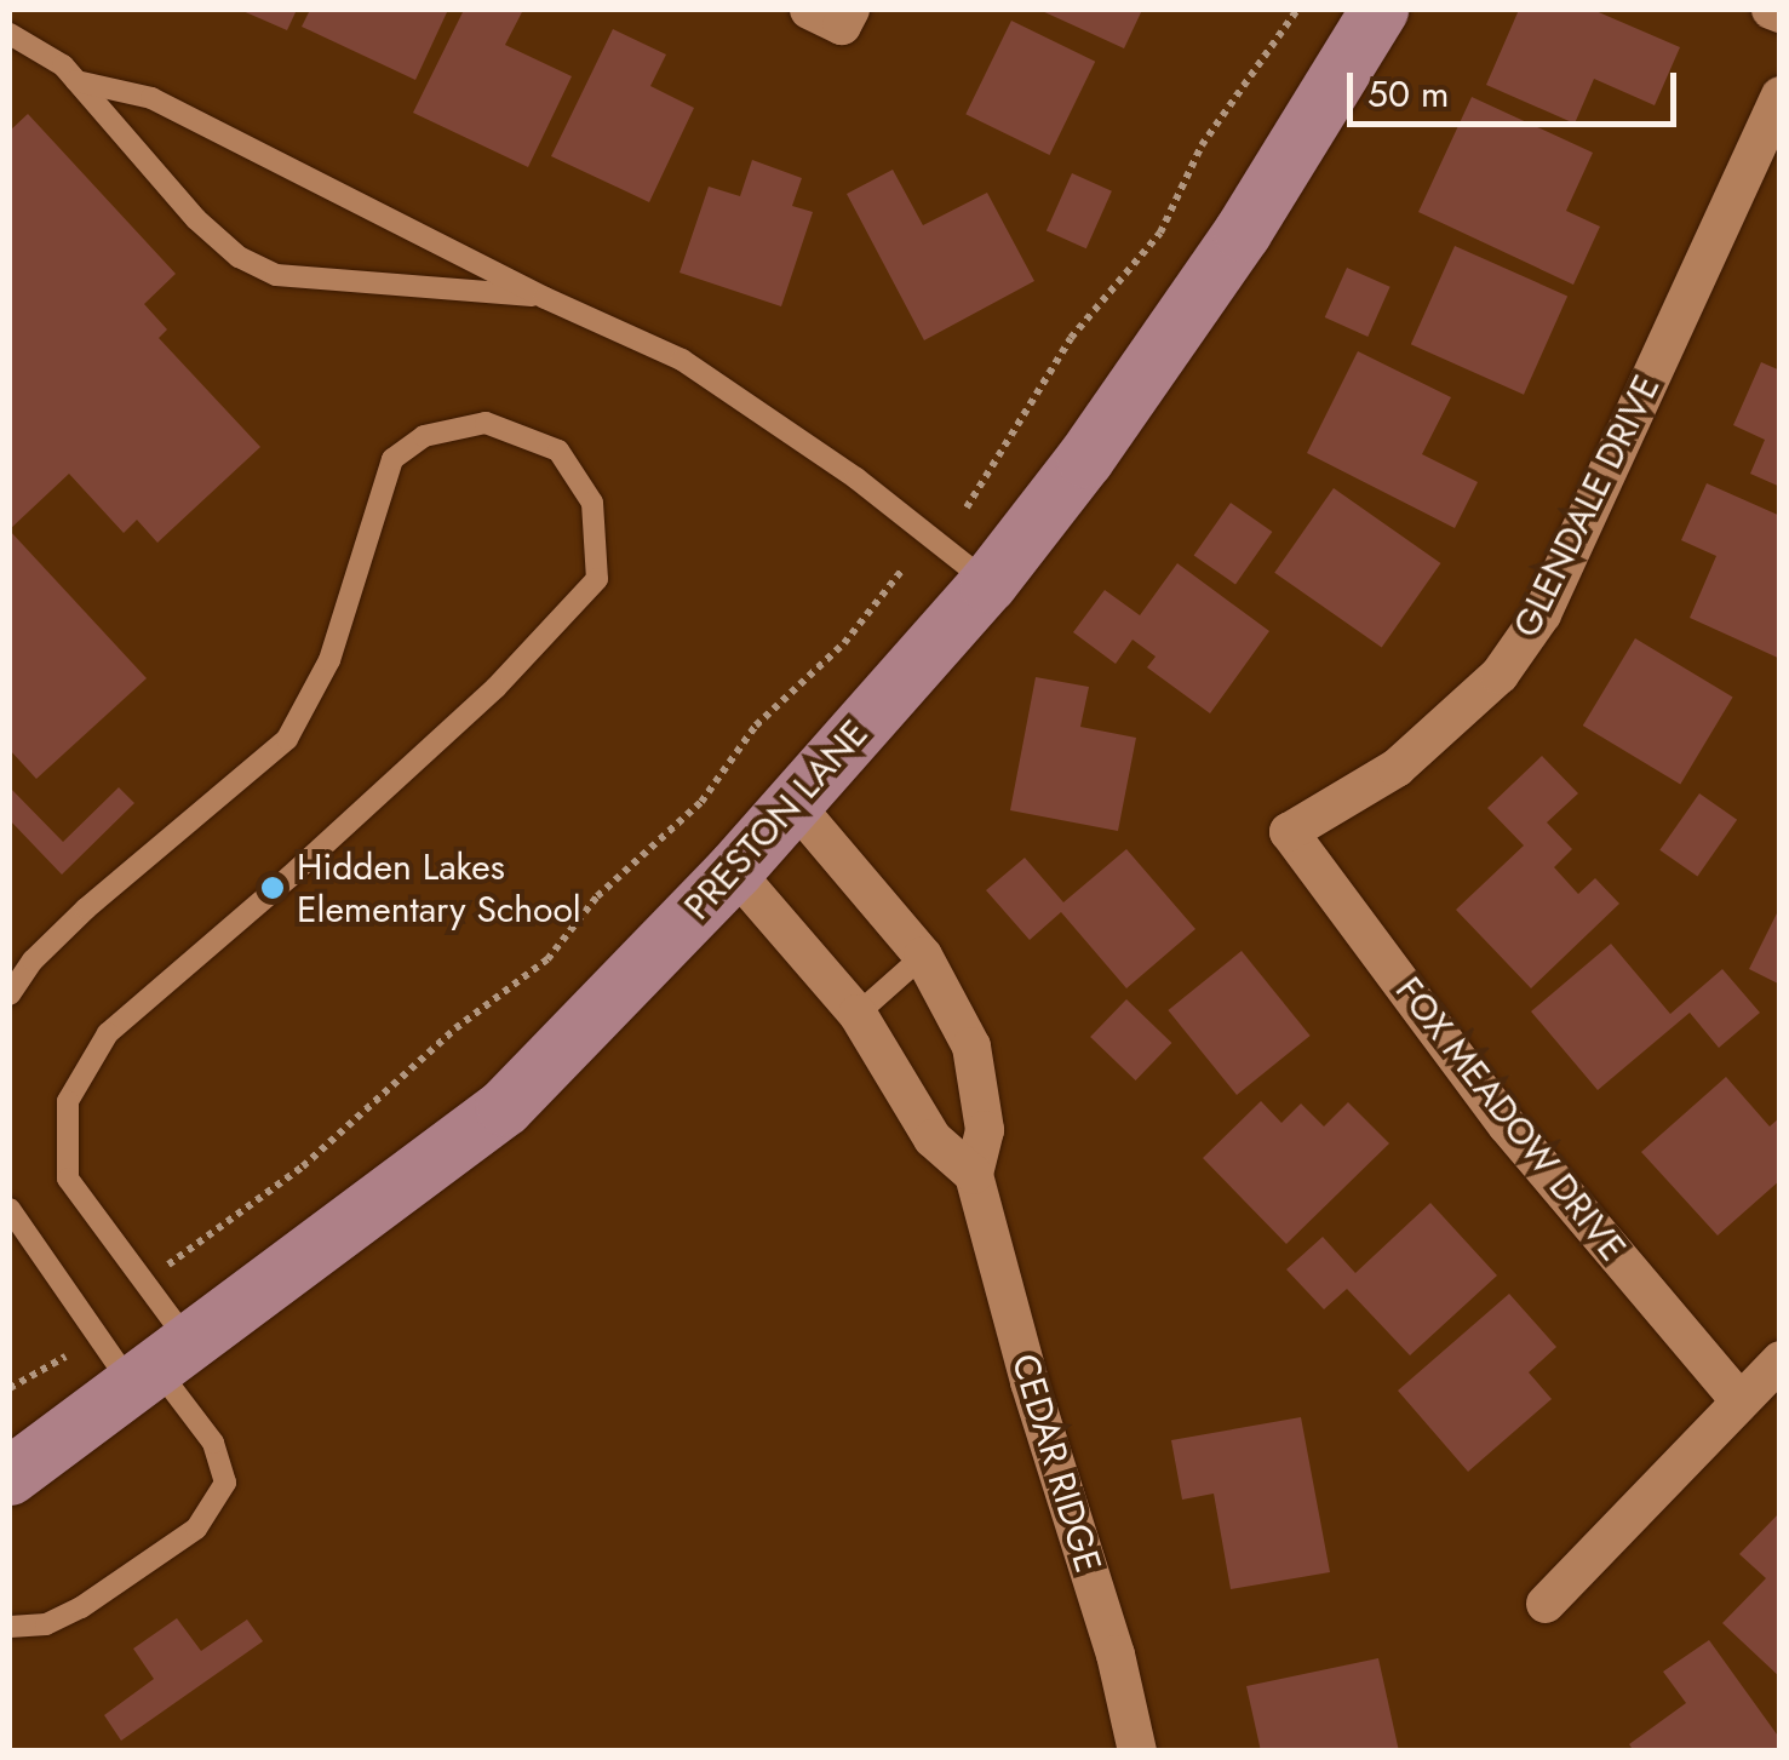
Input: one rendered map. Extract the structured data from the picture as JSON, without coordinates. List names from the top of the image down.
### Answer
{
  "streets": {
    "street": [
      "GLENDALE DRIVE",
      "PRESTON LANE",
      "FOX MEADOW DRIVE",
      "CEDAR RIDGE"
    ]
  },
  "crossings": [
    ["GLENDALE DRIVE", "FOX MEADOW DRIVE"],
    ["PRESTON LANE", "CEDAR RIDGE"]
  ],
  "places": ["Hidden Lakes Elementary School"],
  "scale_bar": "50 m"
}
